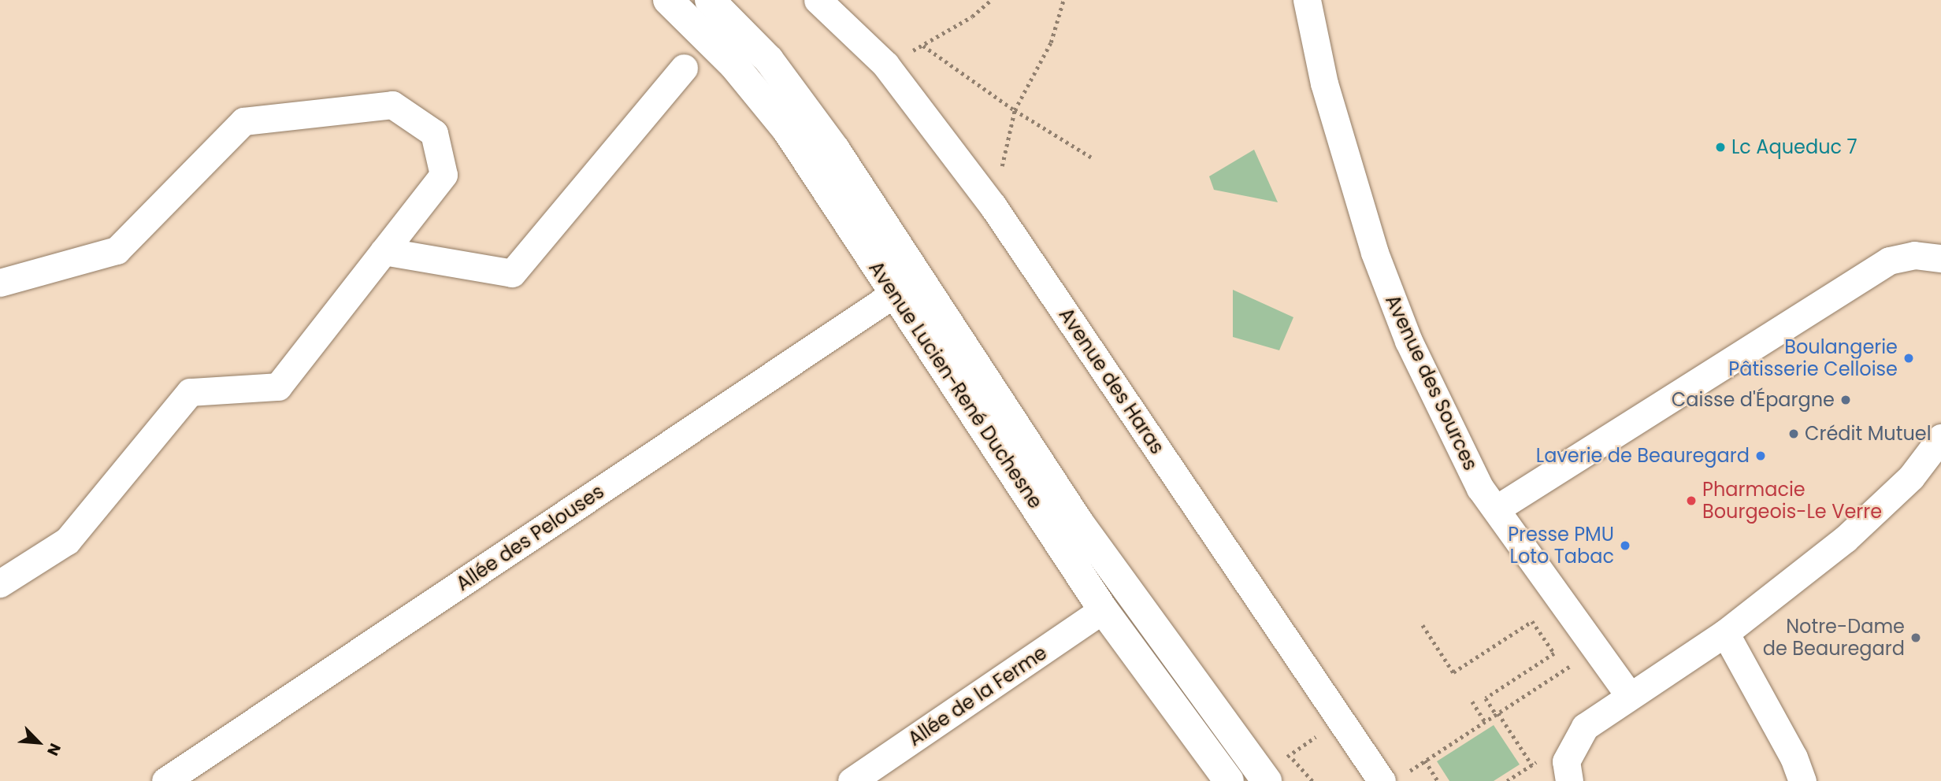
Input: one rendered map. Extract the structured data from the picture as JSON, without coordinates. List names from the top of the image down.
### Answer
{
  "streets": {
    "main road": ["Avenue Lucien-René Duchesne"],
    "street": [
      "Avenue des Haras",
      "Avenue des Sources",
      "Allée des Pelouses",
      "Allée de la Ferme"
    ]
  },
  "crossings": [
    ["Avenue Lucien-René Duchesne", "Allée des Pelouses"],
    ["Avenue Lucien-René Duchesne", "Allée de la Ferme"]
  ],
  "places": [
    "Lc Aqueduc 7",
    "Boulangerie Pâtisserie Celloise",
    "Caisse d'Épargne",
    "Crédit Mutuel",
    "Laverie de Beauregard",
    "Pharmacie Bourgeois-Le Verre",
    "Presse PMU Loto Tabac",
    "Notre-Dame de Beauregard"
  ],
  "north": "bottom right"
}
